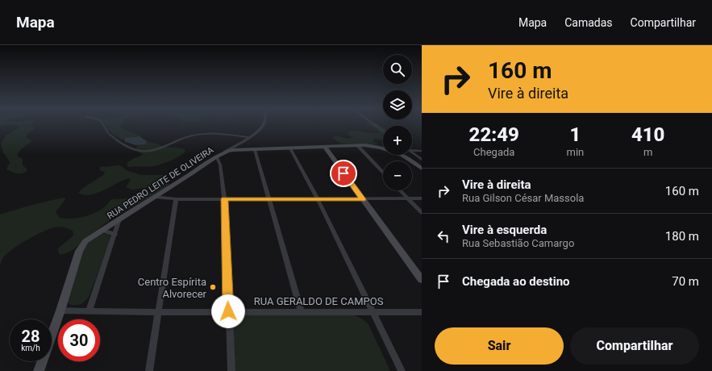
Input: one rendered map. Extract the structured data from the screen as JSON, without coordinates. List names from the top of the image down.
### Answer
{
  "streets": {
    "street": ["RUA PEDRO LEITE DE OLIVEIRA", "RUA GERALDO DE CAMPOS"]
  },
  "crossings": [
    ["RUA PEDRO LEITE DE OLIVEIRA", "RUA GERALDO DE CAMPOS"]
  ],
  "places": ["Centro Espírita Alvorecer"],
  "page": {
    "header": "Mapa",
    "nav": ["Mapa", "Camadas", "Compartilhar"],
    "turn": ["160 m", "Vire à direita"],
    "map_buttons": ["+", "−"],
    "eta": [
      "22:49",
      "Chegada",
      "1",
      "min",
      "410",
      "m"
    ],
    "list": [
      {
        "name": "Vire à direita",
        "note": "Rua Gilson César Massola",
        "value": "160 m"
      },
      {
        "name": "Vire à esquerda",
        "note": "Rua Sebastião Camargo",
        "value": "180 m"
      },
      {
        "name": "Chegada ao destino",
        "value": "70 m"
      }
    ],
    "speed": "28 km/h",
    "limit": "30",
    "buttons": ["Sair", "Compartilhar"]
  }
}
